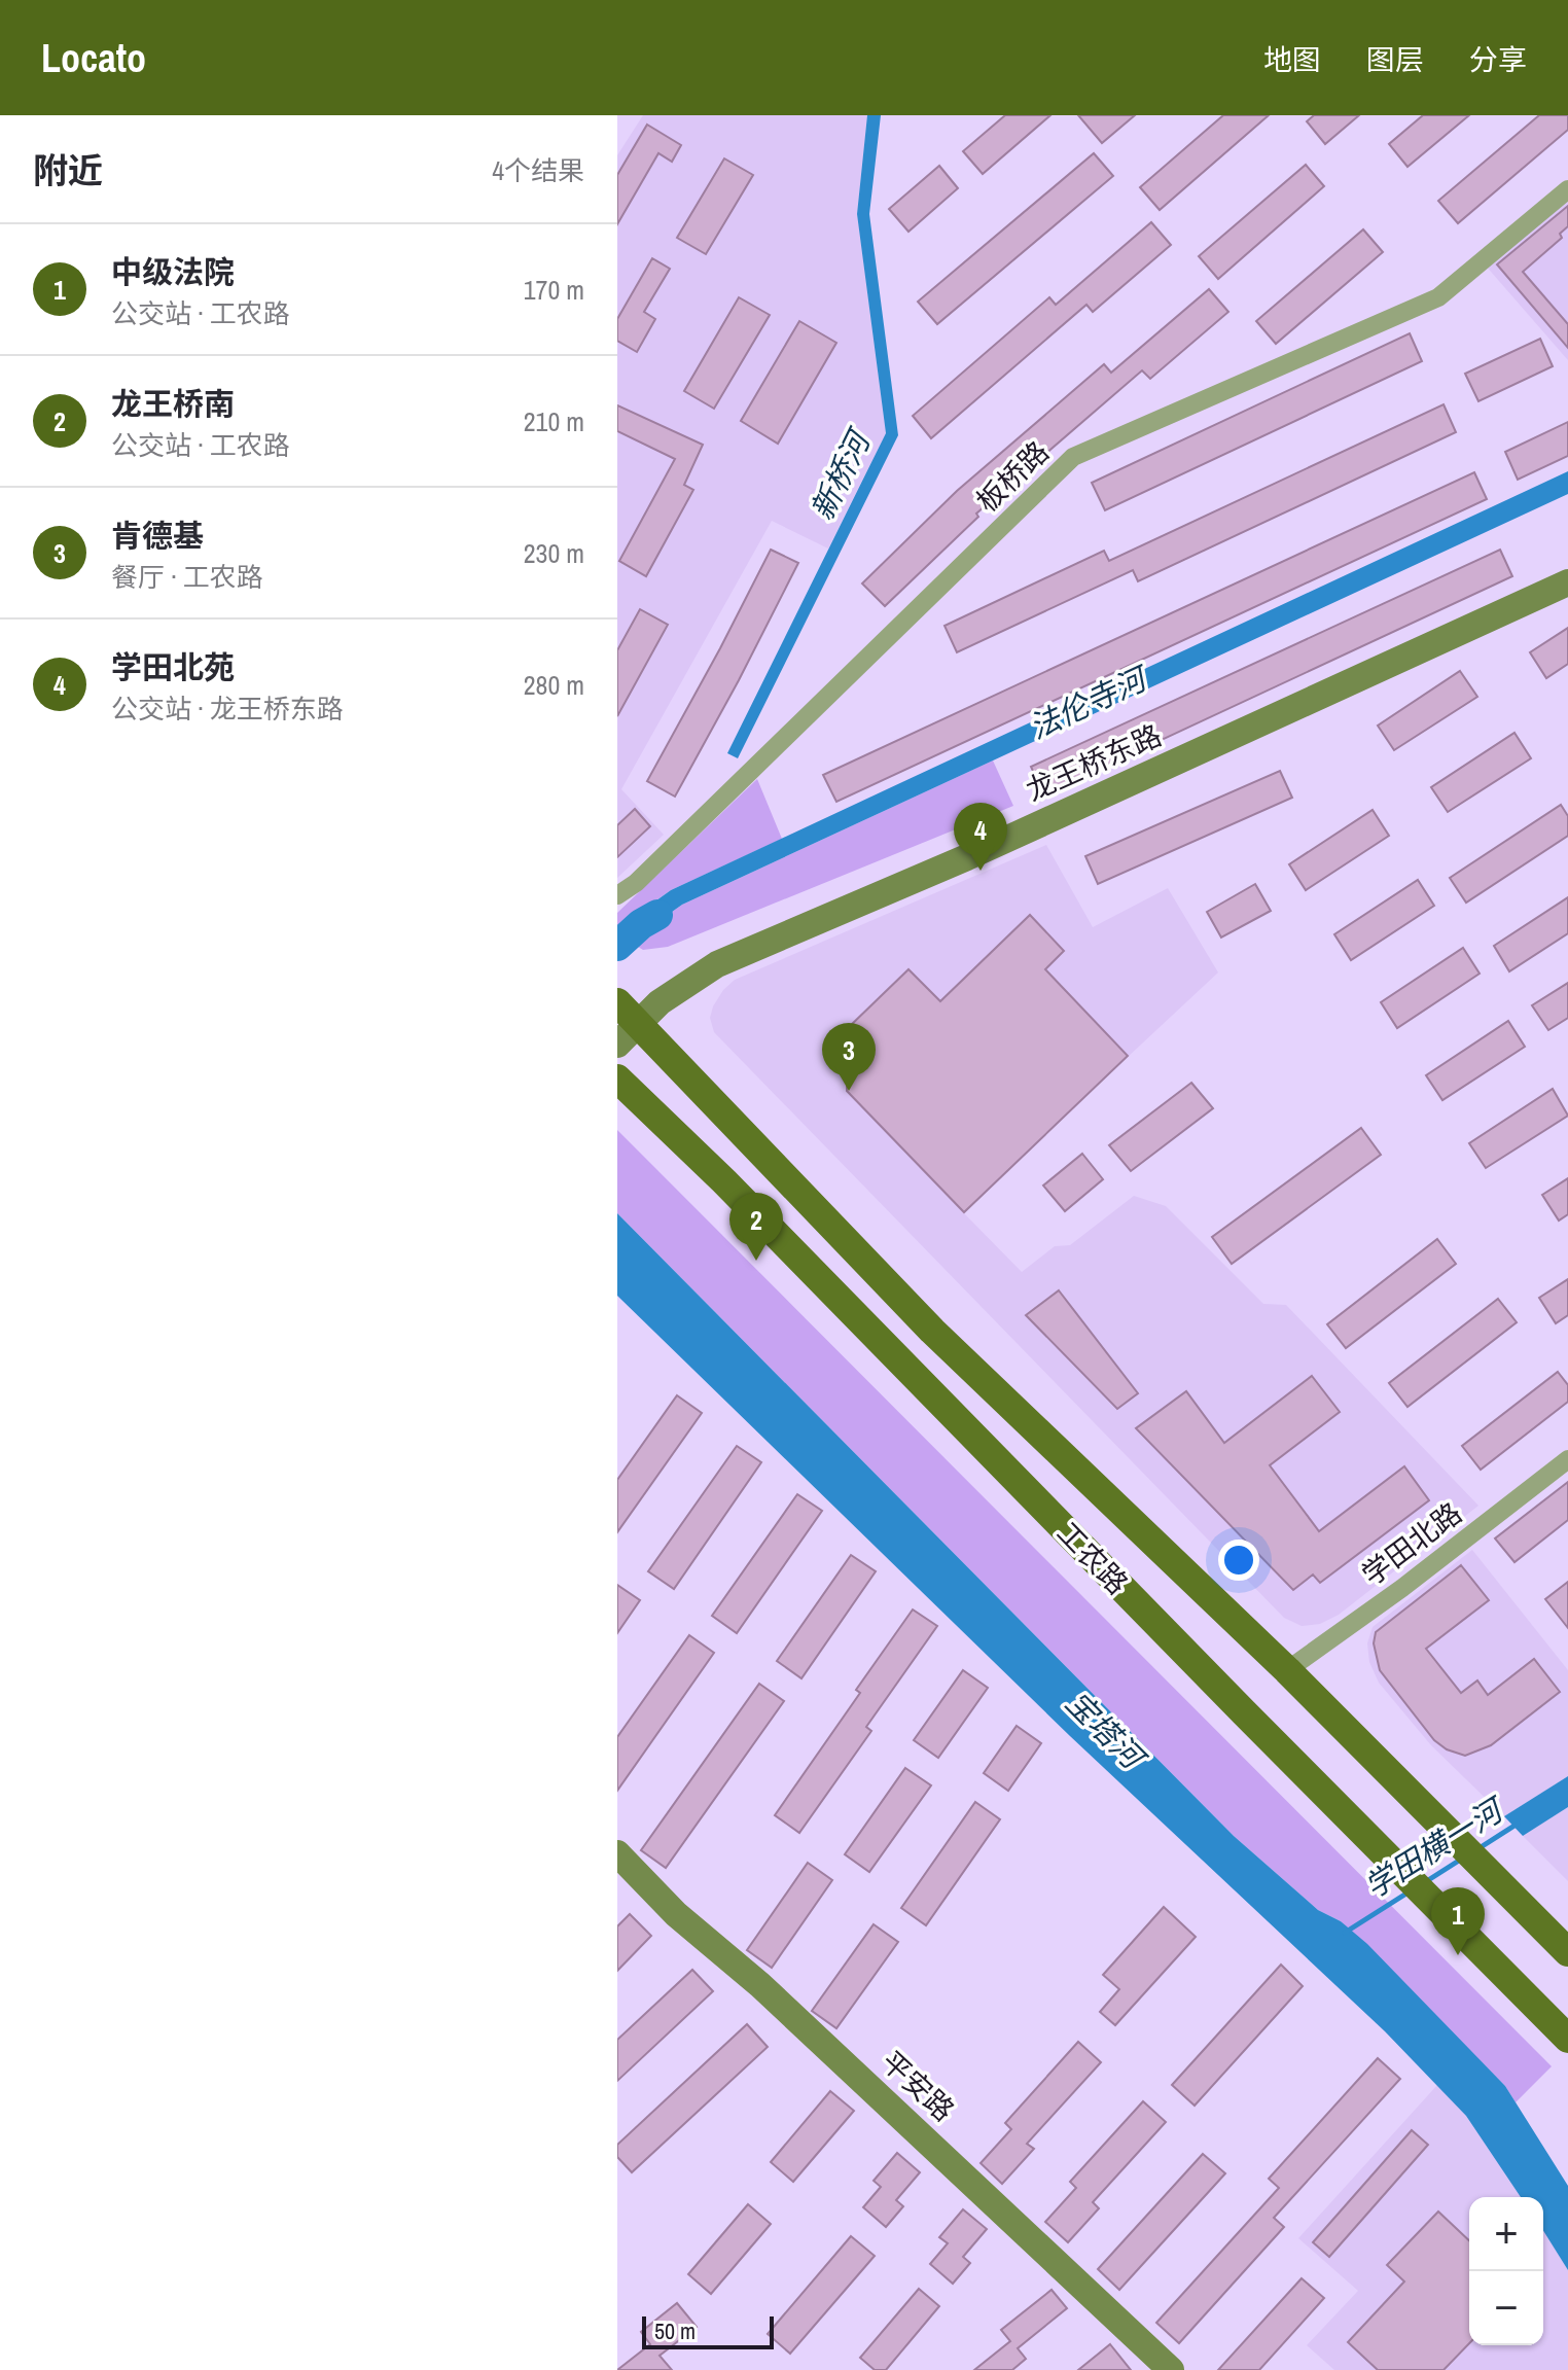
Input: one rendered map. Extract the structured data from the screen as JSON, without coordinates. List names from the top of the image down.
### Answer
{
  "streets": {
    "main road": ["工农路"],
    "street": [
      "板桥路",
      "龙王桥东路",
      "学田北路",
      "平安路"
    ]
  },
  "crossings": [
    ["龙王桥东路", "工农路"],
    ["学田北路", "工农路"]
  ],
  "water": [
    "新桥河",
    "法伦寺河",
    "宝塔河",
    "学田横一河"
  ],
  "scale_bar": "50 m",
  "page": {
    "header": "Locato",
    "nav": ["地图", "图层", "分享"],
    "heading": ["附近", "4个结果"],
    "list": [
      {
        "mark": "1",
        "name": "中级法院",
        "note": "公交站 · 工农路",
        "value": "170 m"
      },
      {
        "mark": "2",
        "name": "龙王桥南",
        "note": "公交站 · 工农路",
        "value": "210 m"
      },
      {
        "mark": "3",
        "name": "肯德基",
        "note": "餐厅 · 工农路",
        "value": "230 m"
      },
      {
        "mark": "4",
        "name": "学田北苑",
        "note": "公交站 · 龙王桥东路",
        "value": "280 m"
      }
    ],
    "pins": [
      "4",
      "3",
      "2",
      "1"
    ],
    "map_buttons": ["+", "−"],
    "scale": "50 m"
  }
}
